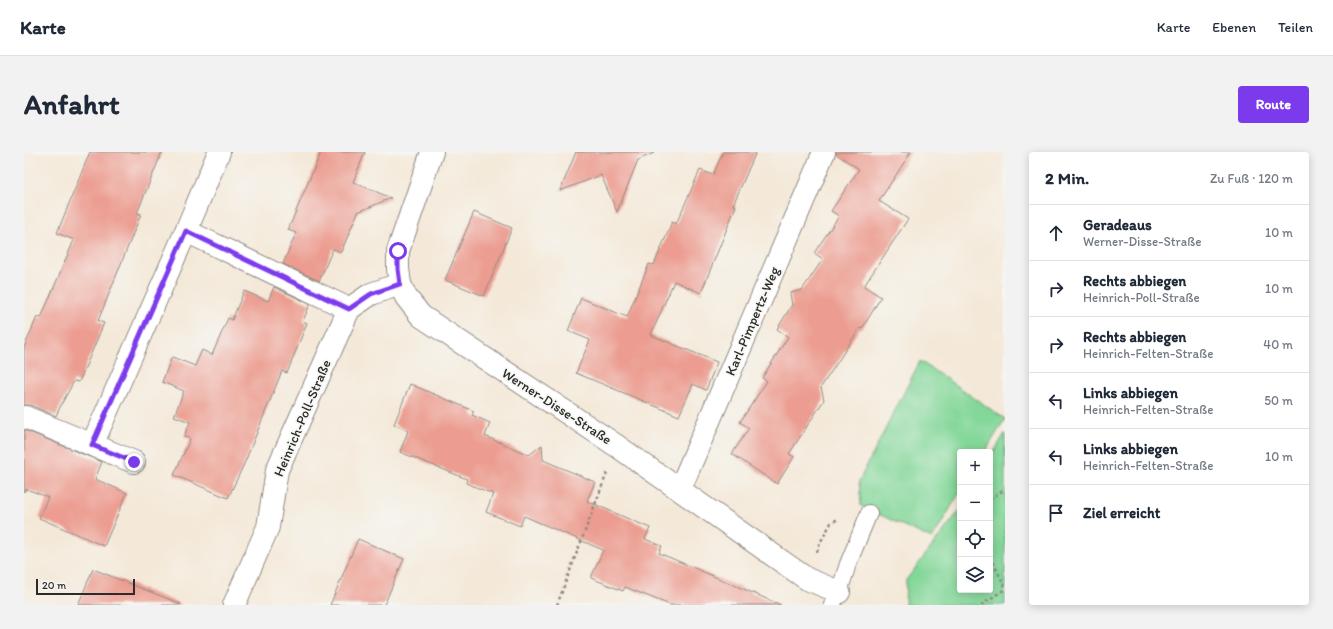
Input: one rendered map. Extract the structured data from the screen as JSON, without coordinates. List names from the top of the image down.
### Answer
{
  "streets": {
    "street": ["Karl-Pimpertz-Weg", "Werner-Disse-Straße", "Heinrich-Poll-Straße"]
  },
  "crossings": [
    ["Karl-Pimpertz-Weg", "Werner-Disse-Straße"]
  ],
  "scale_bar": "20 m",
  "page": {
    "header": "Karte",
    "nav": ["Karte", "Ebenen", "Teilen"],
    "buttons": "Route",
    "title": "Anfahrt",
    "heading": ["2 Min.", "Zu Fuß · 120 m"],
    "list": [
      ["Geradeaus", "Werner-Disse-Straße", "10 m"],
      ["Rechts abbiegen", "Heinrich-Poll-Straße", "10 m"],
      ["Rechts abbiegen", "Heinrich-Felten-Straße", "40 m"],
      ["Links abbiegen", "Heinrich-Felten-Straße", "50 m"],
      ["Links abbiegen", "Heinrich-Felten-Straße", "10 m"],
      "Ziel erreicht"
    ],
    "map_buttons": ["+", "−"],
    "scale": "20 m"
  }
}
